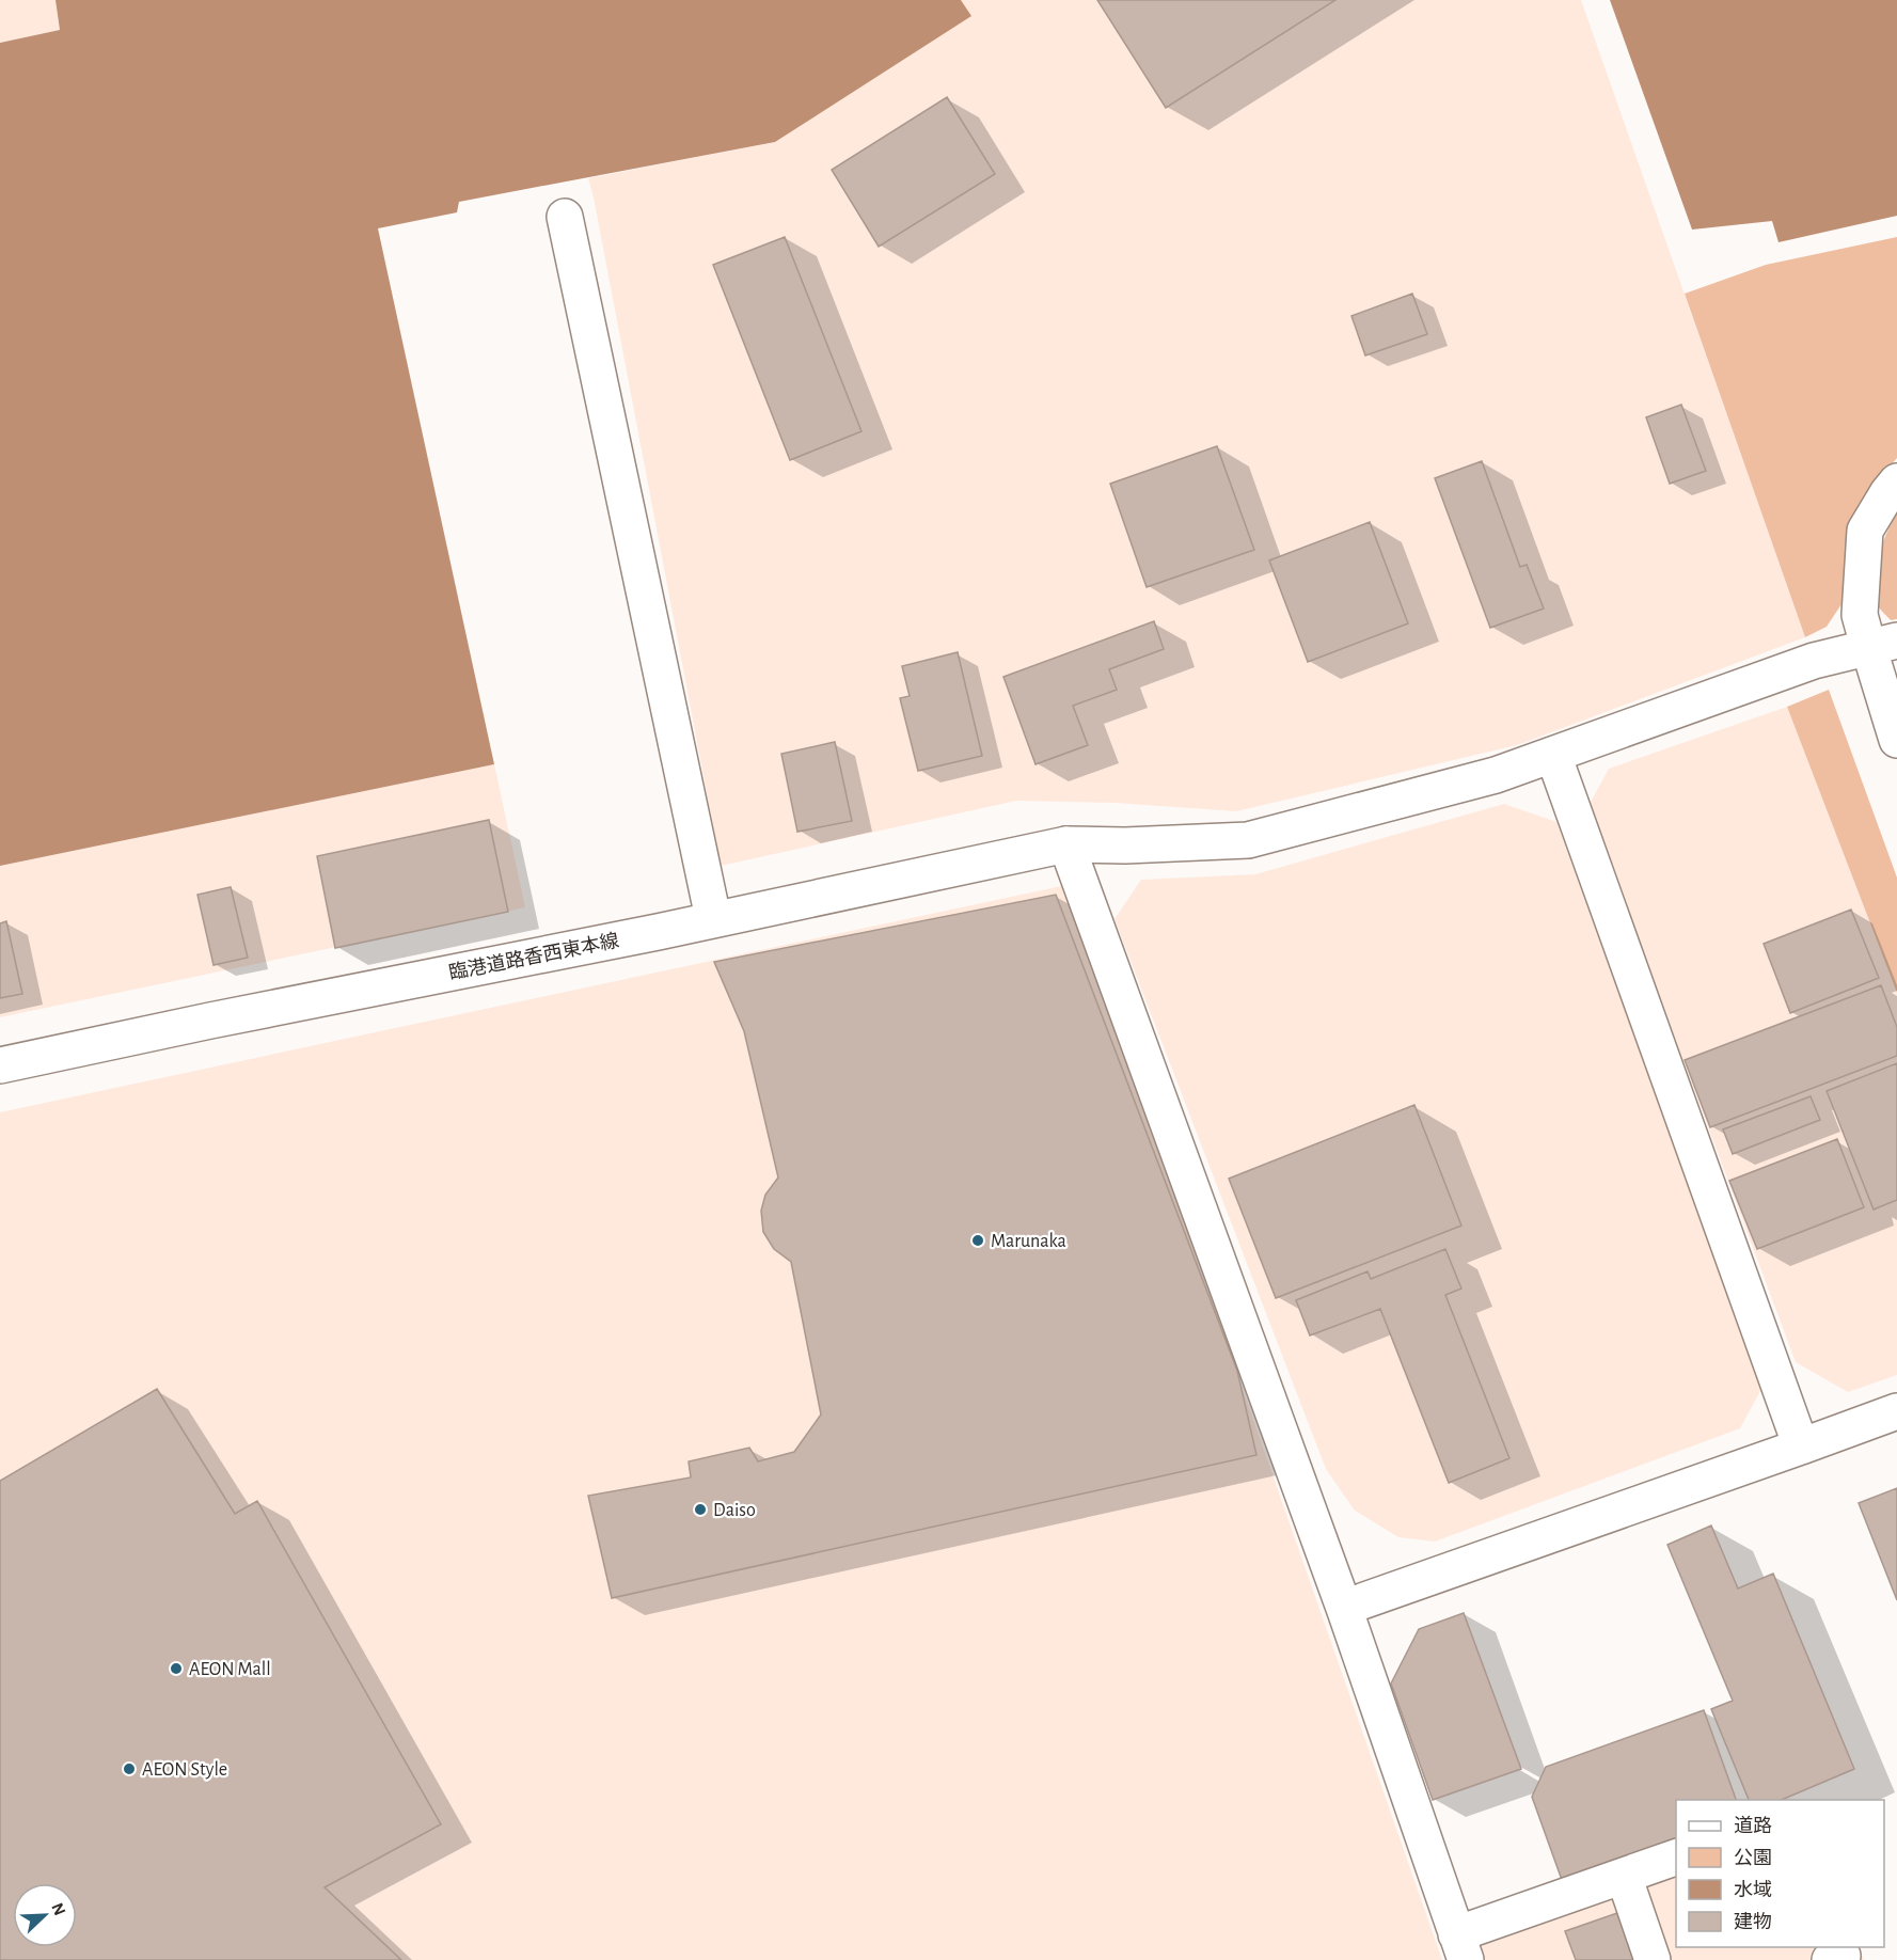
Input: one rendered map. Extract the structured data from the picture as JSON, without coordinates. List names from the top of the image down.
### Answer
{
  "streets": {
    "street": ["臨港道路香西東本線"]
  },
  "places": [
    "Marunaka",
    "Daiso",
    "AEON Mall",
    "AEON Style"
  ],
  "legend": [
    "道路",
    "公園",
    "水域",
    "建物"
  ],
  "north": "top right"
}
